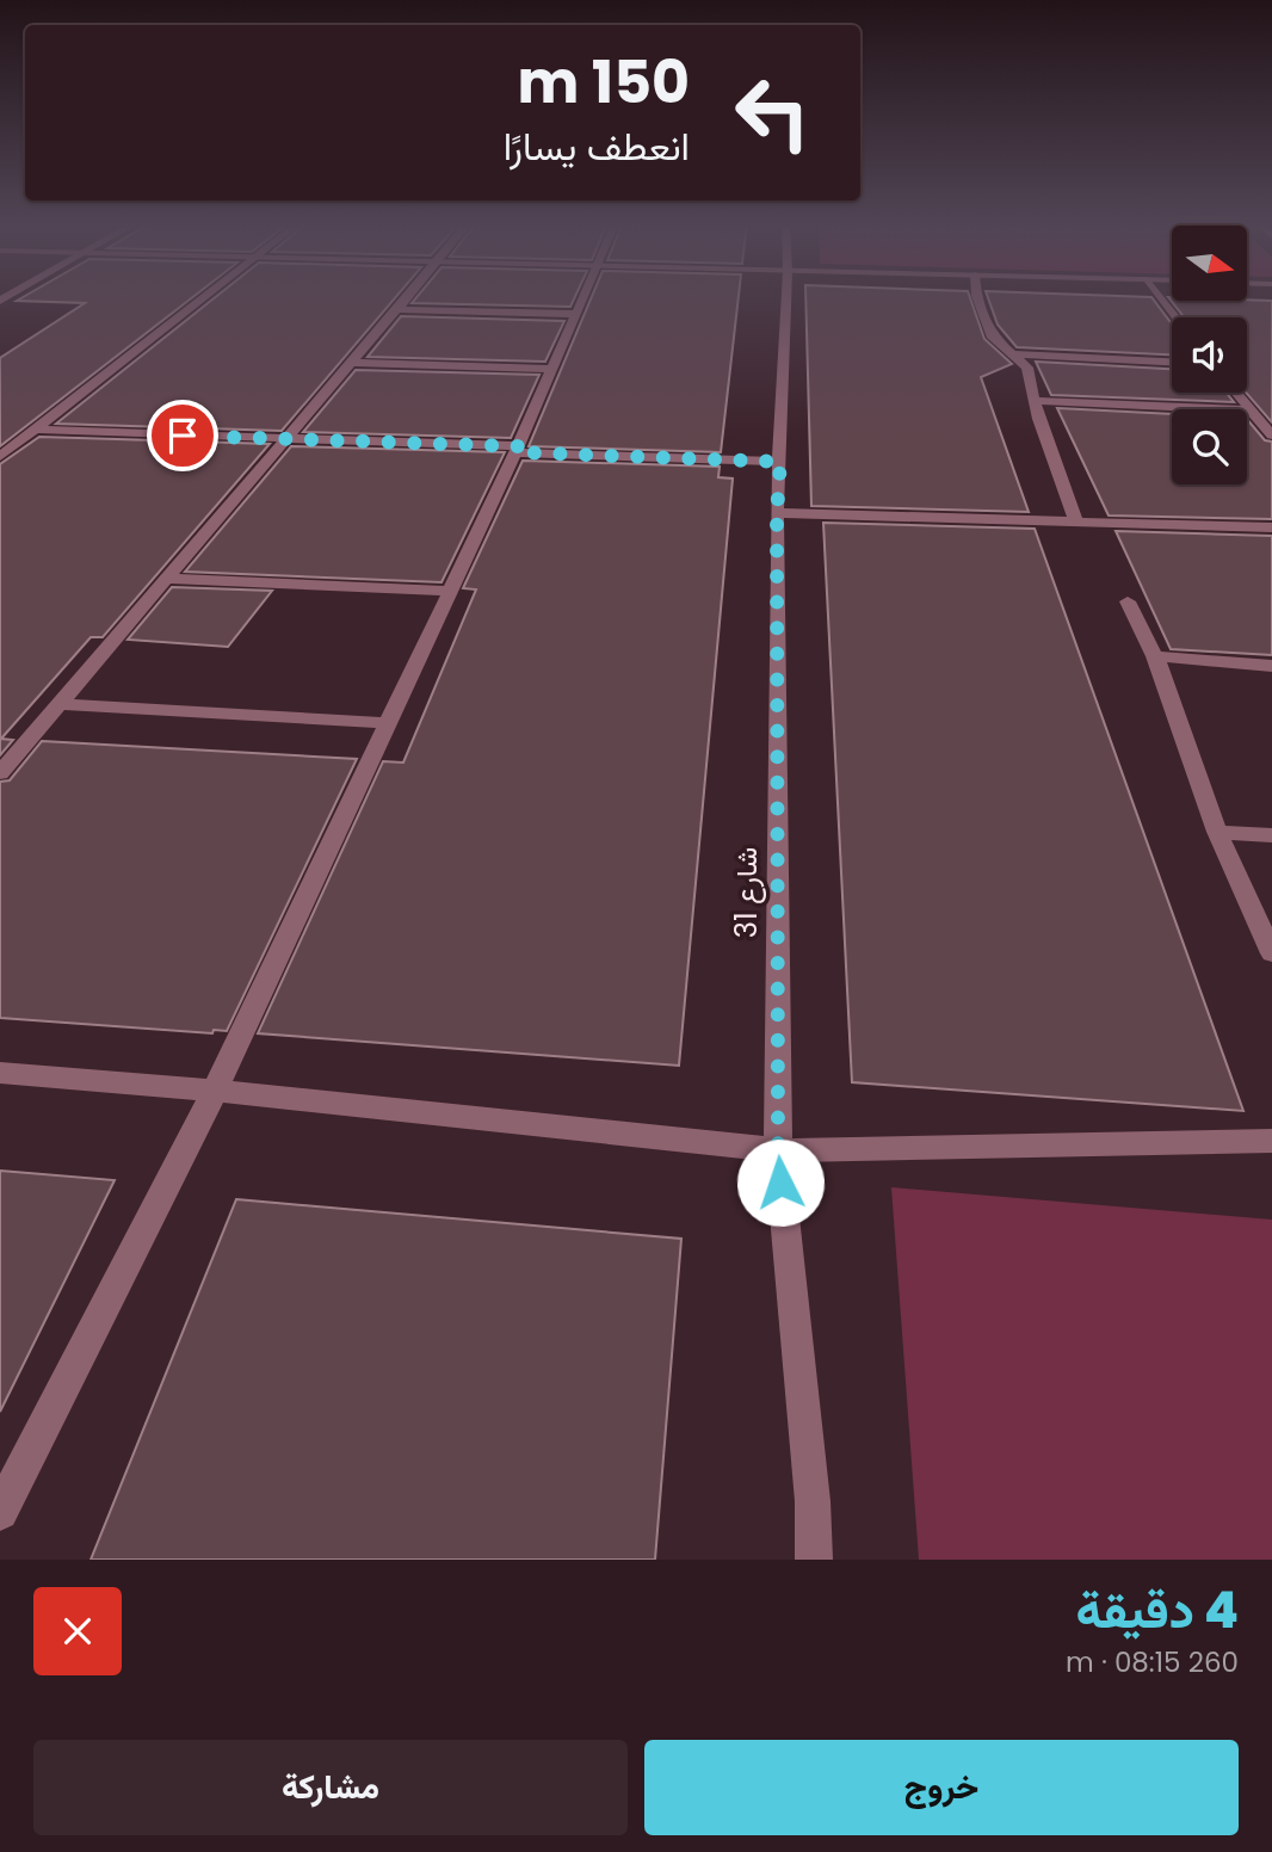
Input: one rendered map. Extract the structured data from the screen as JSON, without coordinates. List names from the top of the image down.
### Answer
{
  "streets": {
    "street": ["شارع 31"]
  },
  "north": "right",
  "page": {
    "turn": ["150 m", "انعطف يسارًا"],
    "heading": ["4 دقيقة", "260 m · 08:15"],
    "buttons": ["خروج", "مشاركة"]
  }
}
